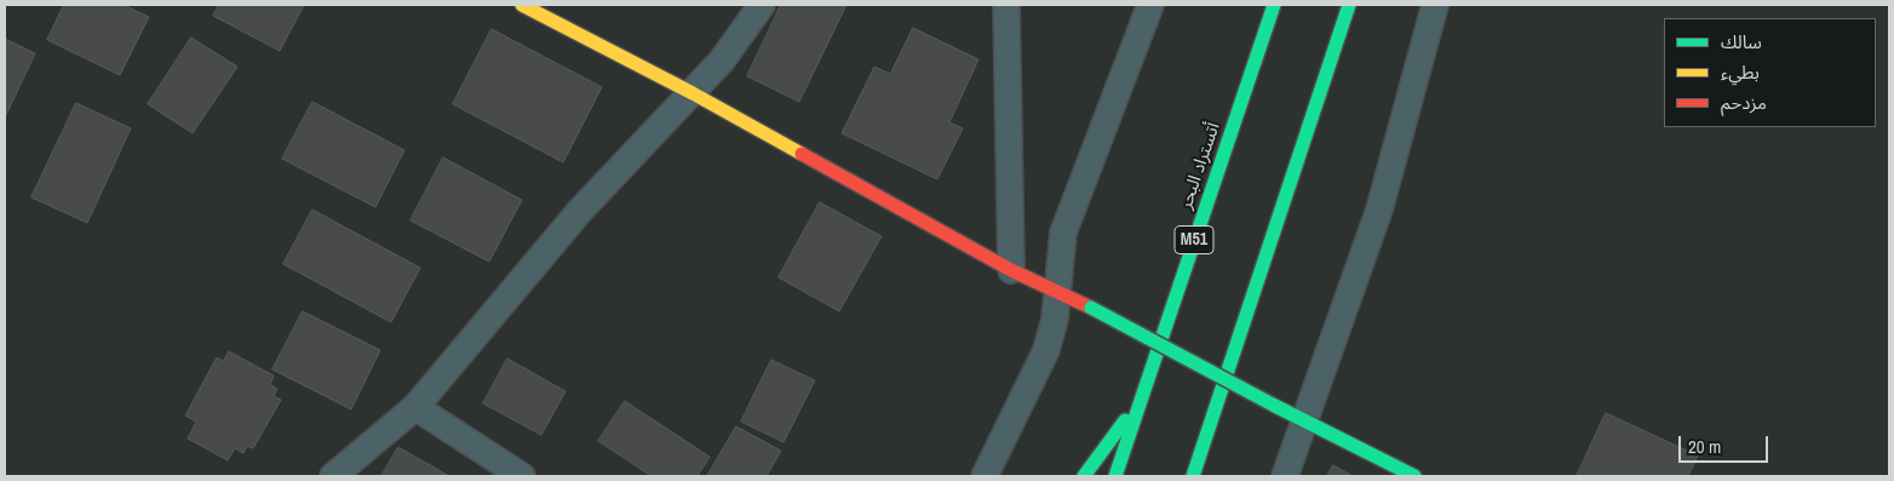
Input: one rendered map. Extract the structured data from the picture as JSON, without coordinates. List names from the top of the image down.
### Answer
{
  "streets": {
    "main road": ["أتستراد البحر", "M51"]
  },
  "legend": ["سالك", "بطيء", "مزدحم"],
  "scale_bar": "20 m"
}
